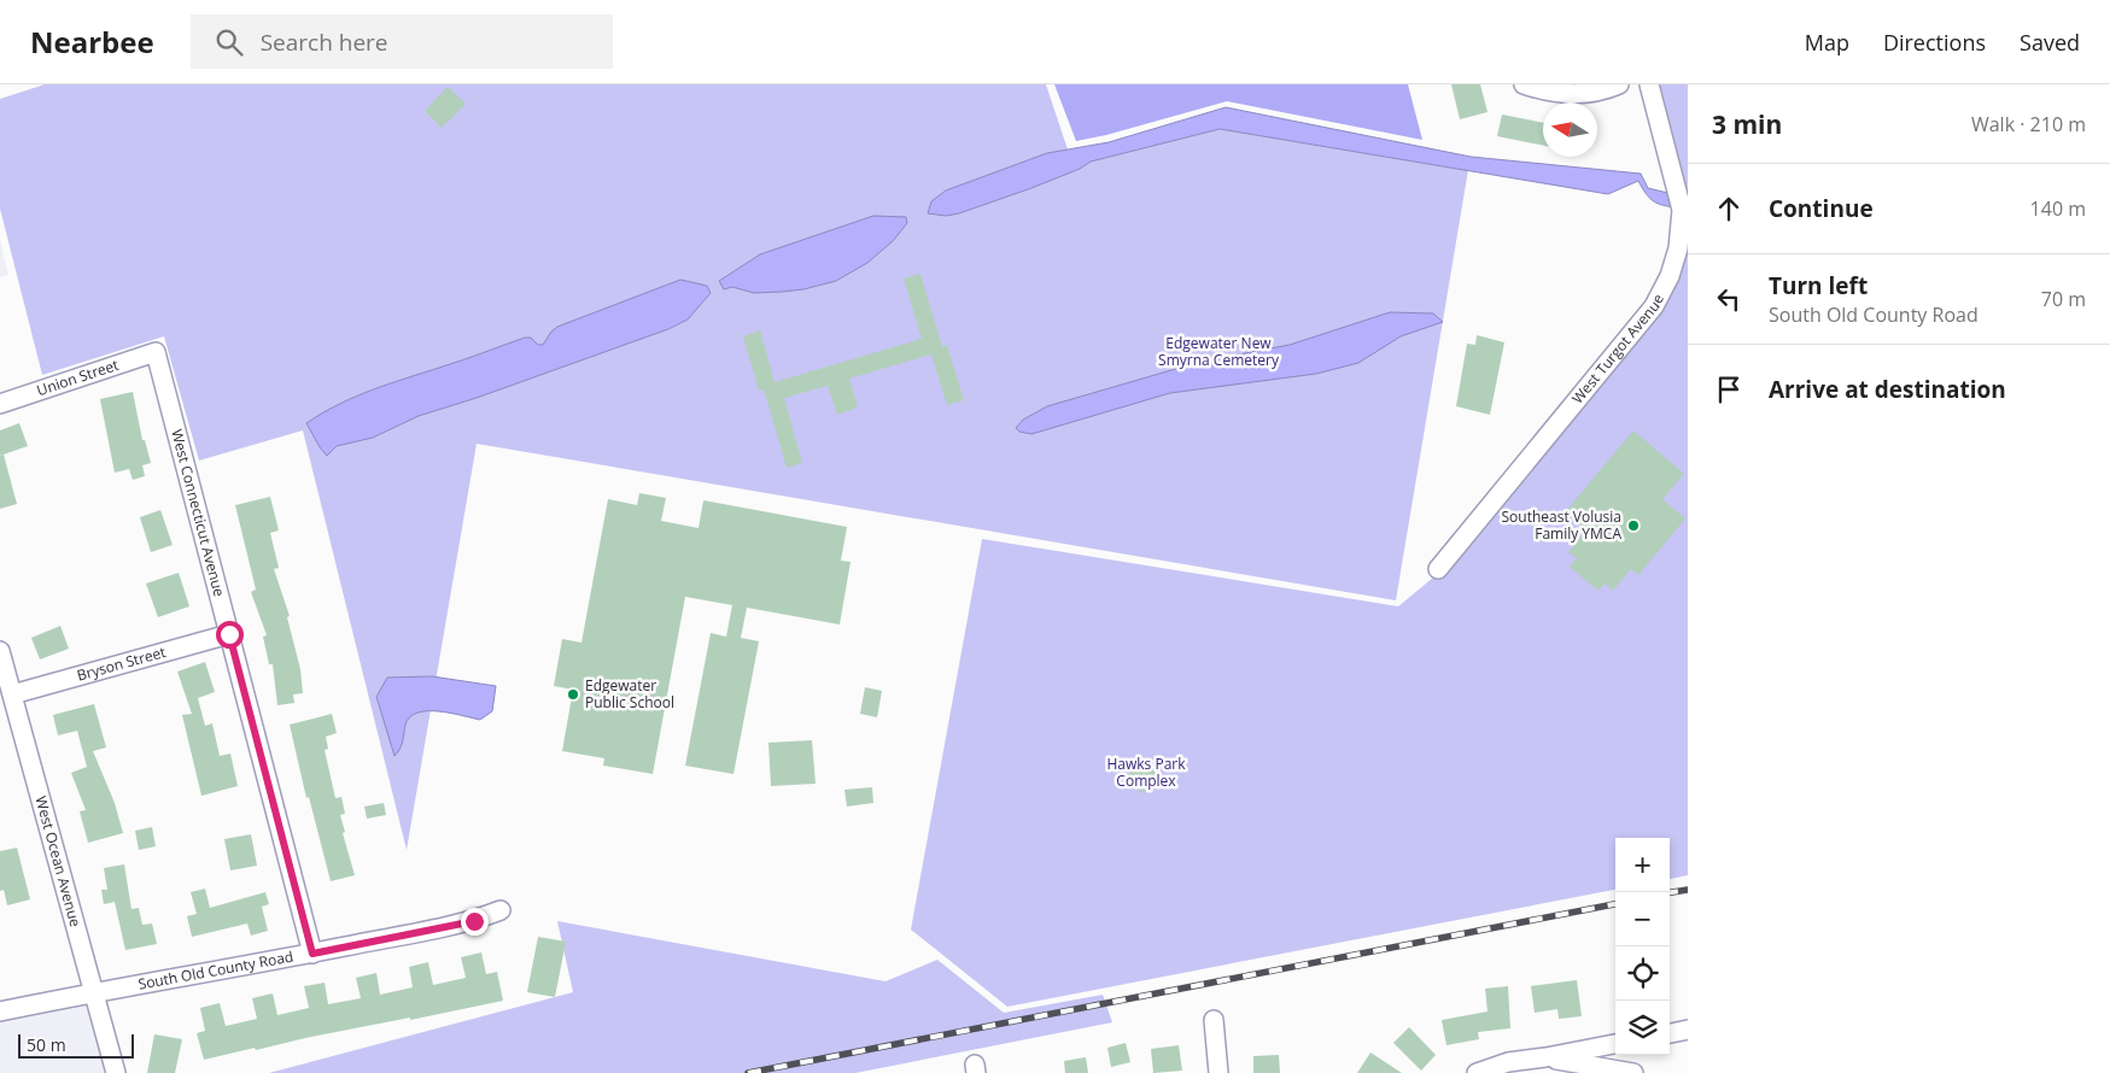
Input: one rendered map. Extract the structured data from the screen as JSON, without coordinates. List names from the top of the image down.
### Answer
{
  "streets": {
    "street": [
      "West Turgot Avenue",
      "Union Street",
      "West Connecticut Avenue",
      "Bryson Street",
      "West Ocean Avenue",
      "South Old County Road"
    ]
  },
  "crossings": [
    ["Union Street", "West Connecticut Avenue"],
    ["West Connecticut Avenue", "Bryson Street"],
    ["West Connecticut Avenue", "South Old County Road"],
    ["Bryson Street", "West Ocean Avenue"],
    ["West Ocean Avenue", "South Old County Road"]
  ],
  "parks": ["Edgewater New Smyrna Cemetery", "Hawks Park Complex"],
  "places": ["Southeast Volusia Family YMCA", "Edgewater Public School"],
  "scale_bar": "50 m",
  "north": "left",
  "page": {
    "header": "Nearbee",
    "search": "Search here",
    "nav": ["Map", "Directions", "Saved"],
    "heading": ["3 min", "Walk · 210 m"],
    "list": [
      ["Continue", "140 m"],
      ["Turn left", "South Old County Road", "70 m"],
      "Arrive at destination"
    ],
    "map_buttons": ["+", "−"],
    "scale": "50 m"
  }
}
